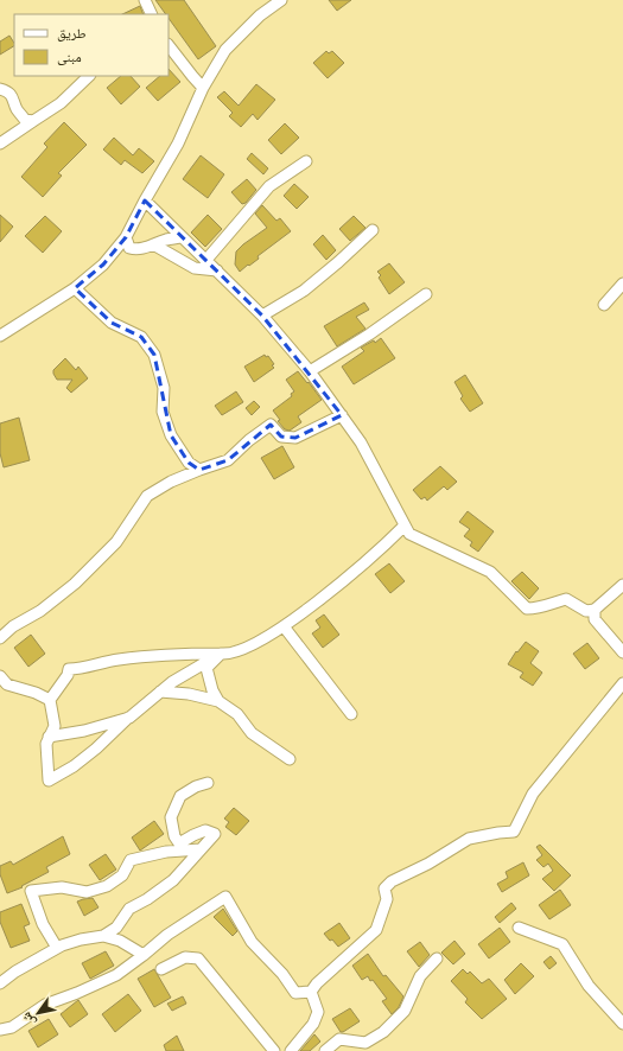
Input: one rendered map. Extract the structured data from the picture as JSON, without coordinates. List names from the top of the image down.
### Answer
{
  "legend": ["طريق", "مبنى"],
  "north": "bottom left"
}
